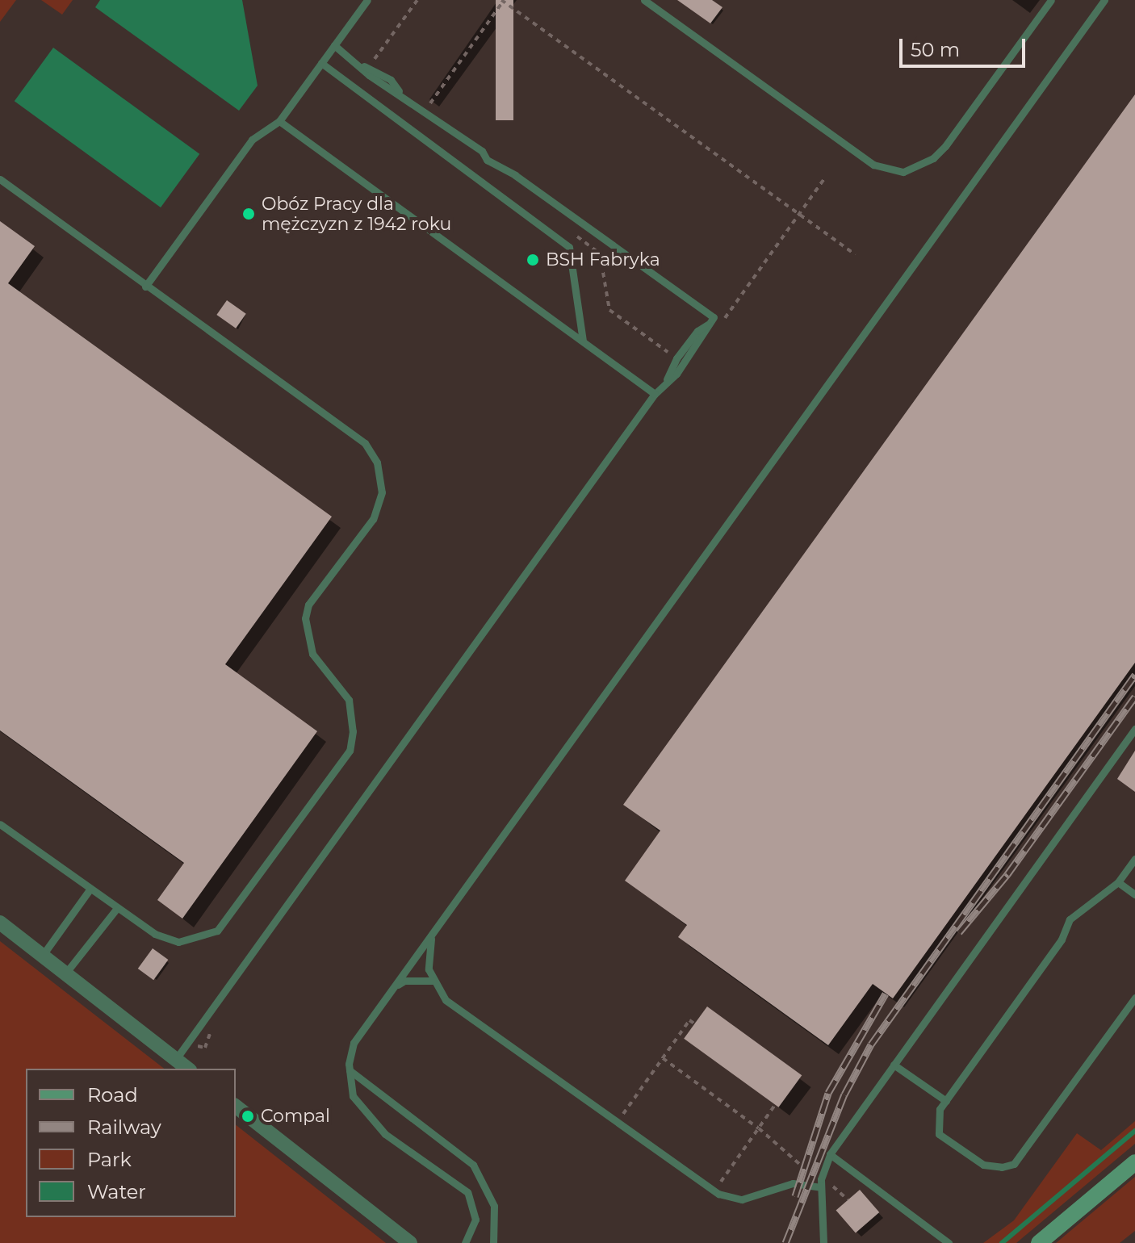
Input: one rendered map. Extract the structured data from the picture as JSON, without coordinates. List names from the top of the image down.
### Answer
{
  "places": ["Obóz Pracy dla mężczyzn z 1942 roku", "BSH Fabryka", "Compal"],
  "legend": [
    "Road",
    "Railway",
    "Park",
    "Water"
  ],
  "scale_bar": "50 m"
}
